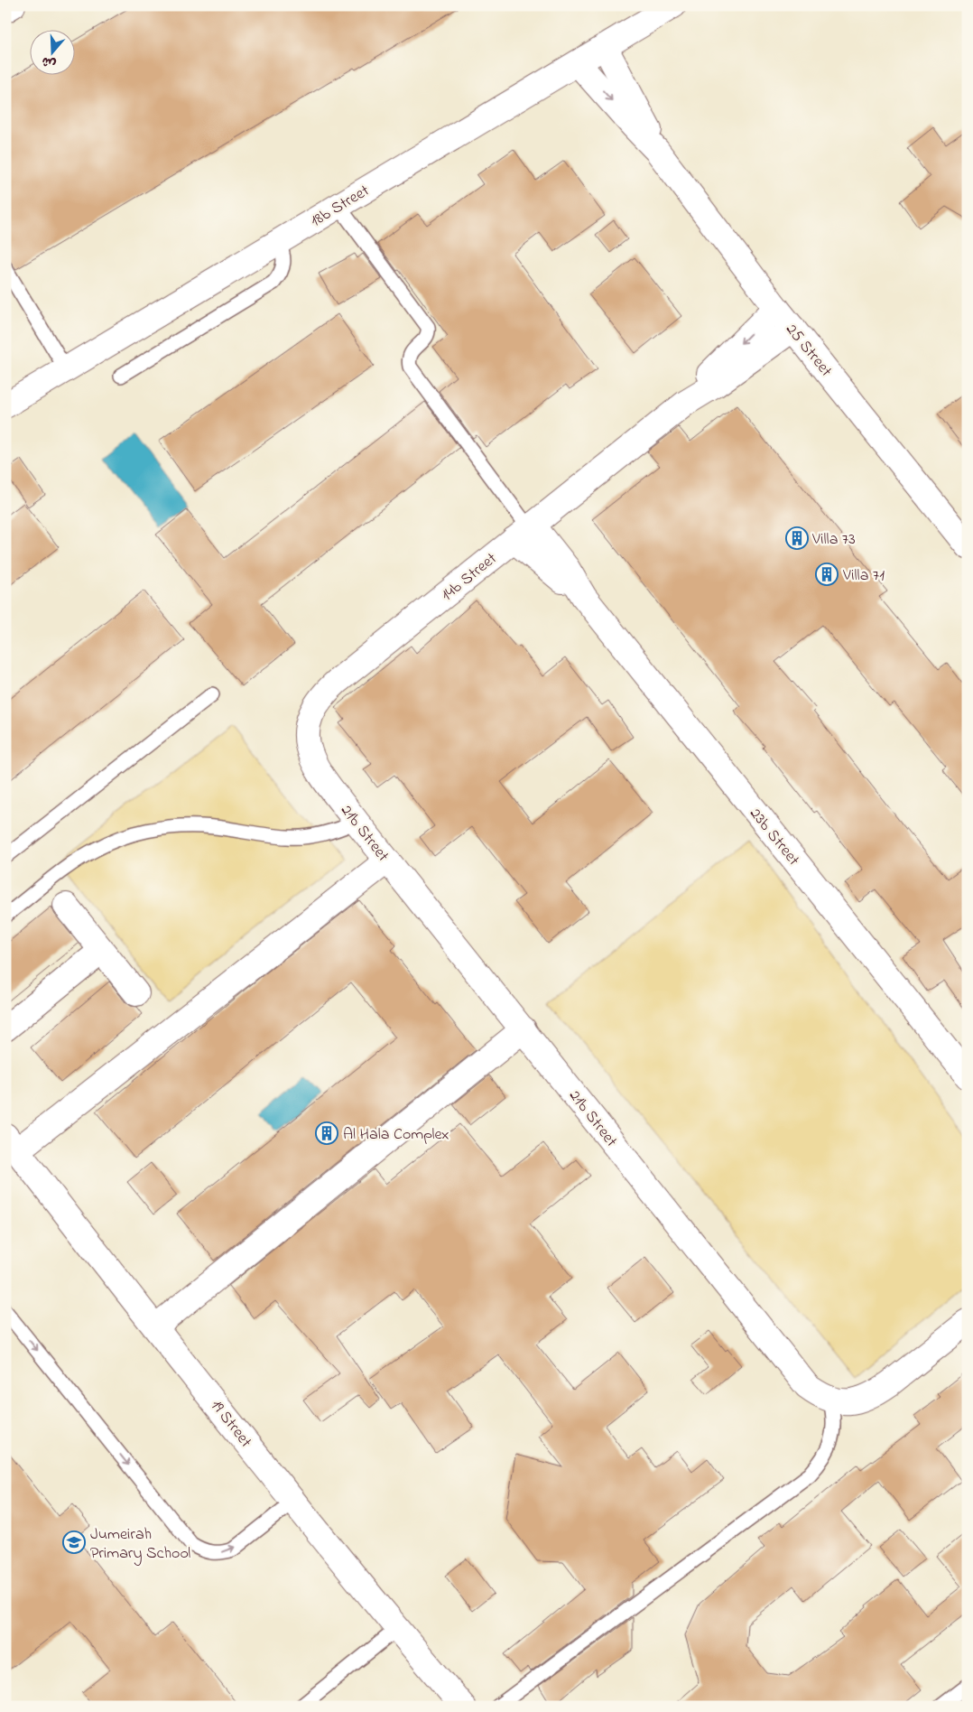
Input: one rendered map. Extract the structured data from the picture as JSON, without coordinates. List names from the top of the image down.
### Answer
{
  "streets": {
    "street": [
      "18b Street",
      "25 Street",
      "14b Street",
      "21b Street",
      "23b Street",
      "19 Street"
    ]
  },
  "crossings": [
    ["18b Street", "25 Street"],
    ["25 Street", "14b Street"],
    ["14b Street", "21b Street"],
    ["14b Street", "23b Street"]
  ],
  "places": {
    "building": ["Villa 73", "Villa 71", "Al Hala Complex"],
    "school or university": ["Jumeirah Primary School"]
  },
  "north": "bottom"
}
